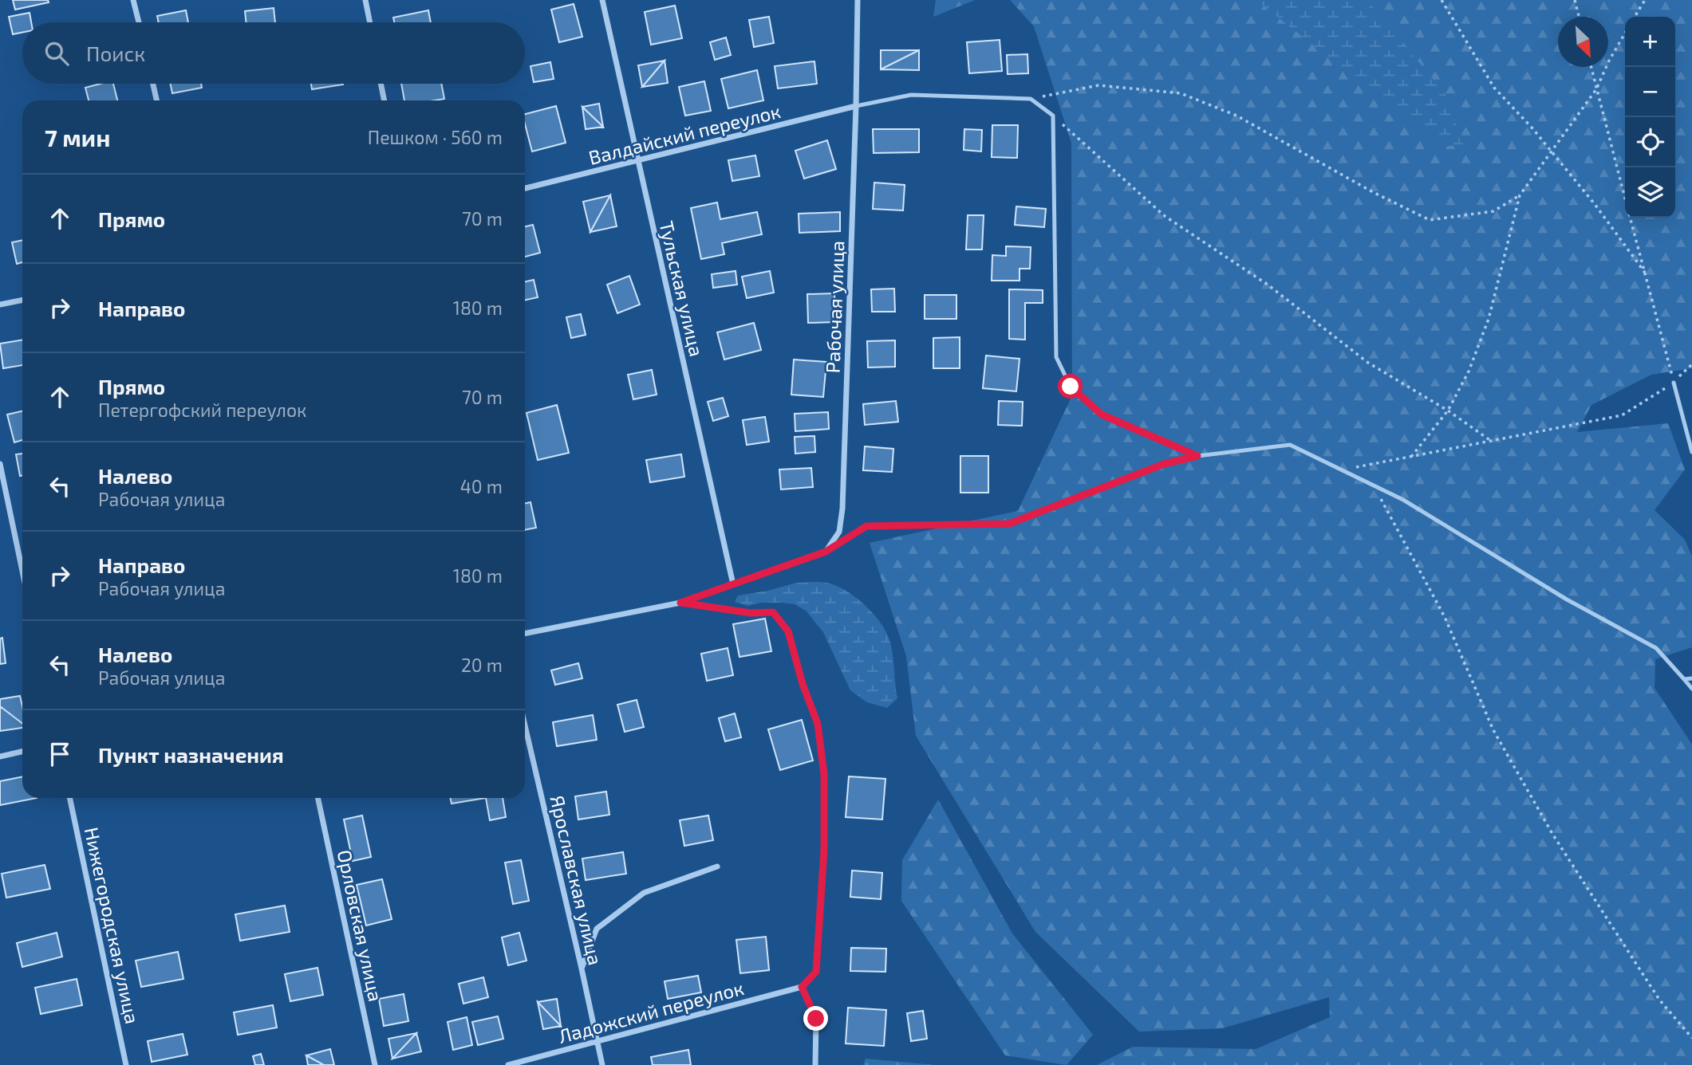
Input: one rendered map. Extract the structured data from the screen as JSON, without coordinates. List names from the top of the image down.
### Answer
{
  "streets": {
    "street": [
      "Валдайский переулок",
      "Тульская улица",
      "Рабочая улица",
      "Ярославская улица",
      "Нижегородская улица",
      "Орловская улица",
      "Ладожский переулок"
    ]
  },
  "crossings": [
    ["Валдайский переулок", "Тульская улица"],
    ["Валдайский переулок", "Рабочая улица"],
    ["Ярославская улица", "Ладожский переулок"]
  ],
  "north": "bottom right",
  "page": {
    "map_buttons": ["+", "−"],
    "search": "Поиск",
    "heading": ["7 мин", "Пешком · 560 m"],
    "list": [
      ["Прямо", "70 m"],
      ["Направо", "180 m"],
      ["Прямо", "Петергофский переулок", "70 m"],
      ["Налево", "Рабочая улица", "40 m"],
      ["Направо", "Рабочая улица", "180 m"],
      ["Налево", "Рабочая улица", "20 m"],
      "Пункт назначения"
    ]
  }
}
